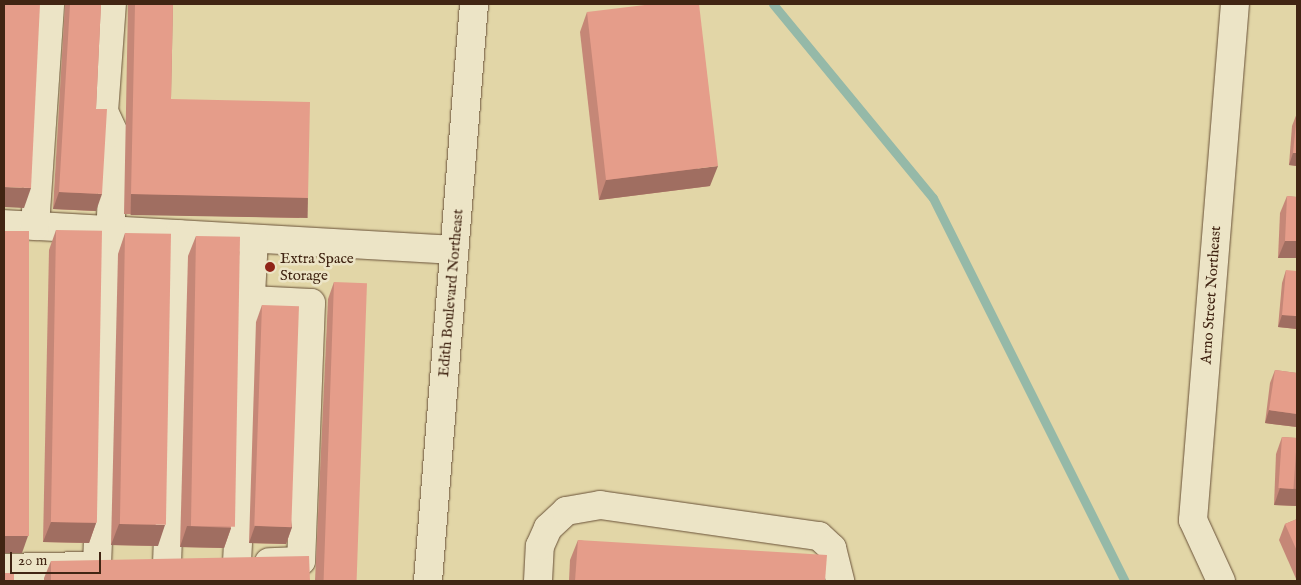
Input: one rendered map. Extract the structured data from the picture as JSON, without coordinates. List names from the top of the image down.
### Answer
{
  "streets": {
    "street": ["Edith Boulevard Northeast", "Arno Street Northeast"]
  },
  "places": ["Extra Space Storage"],
  "scale_bar": "20 m"
}
